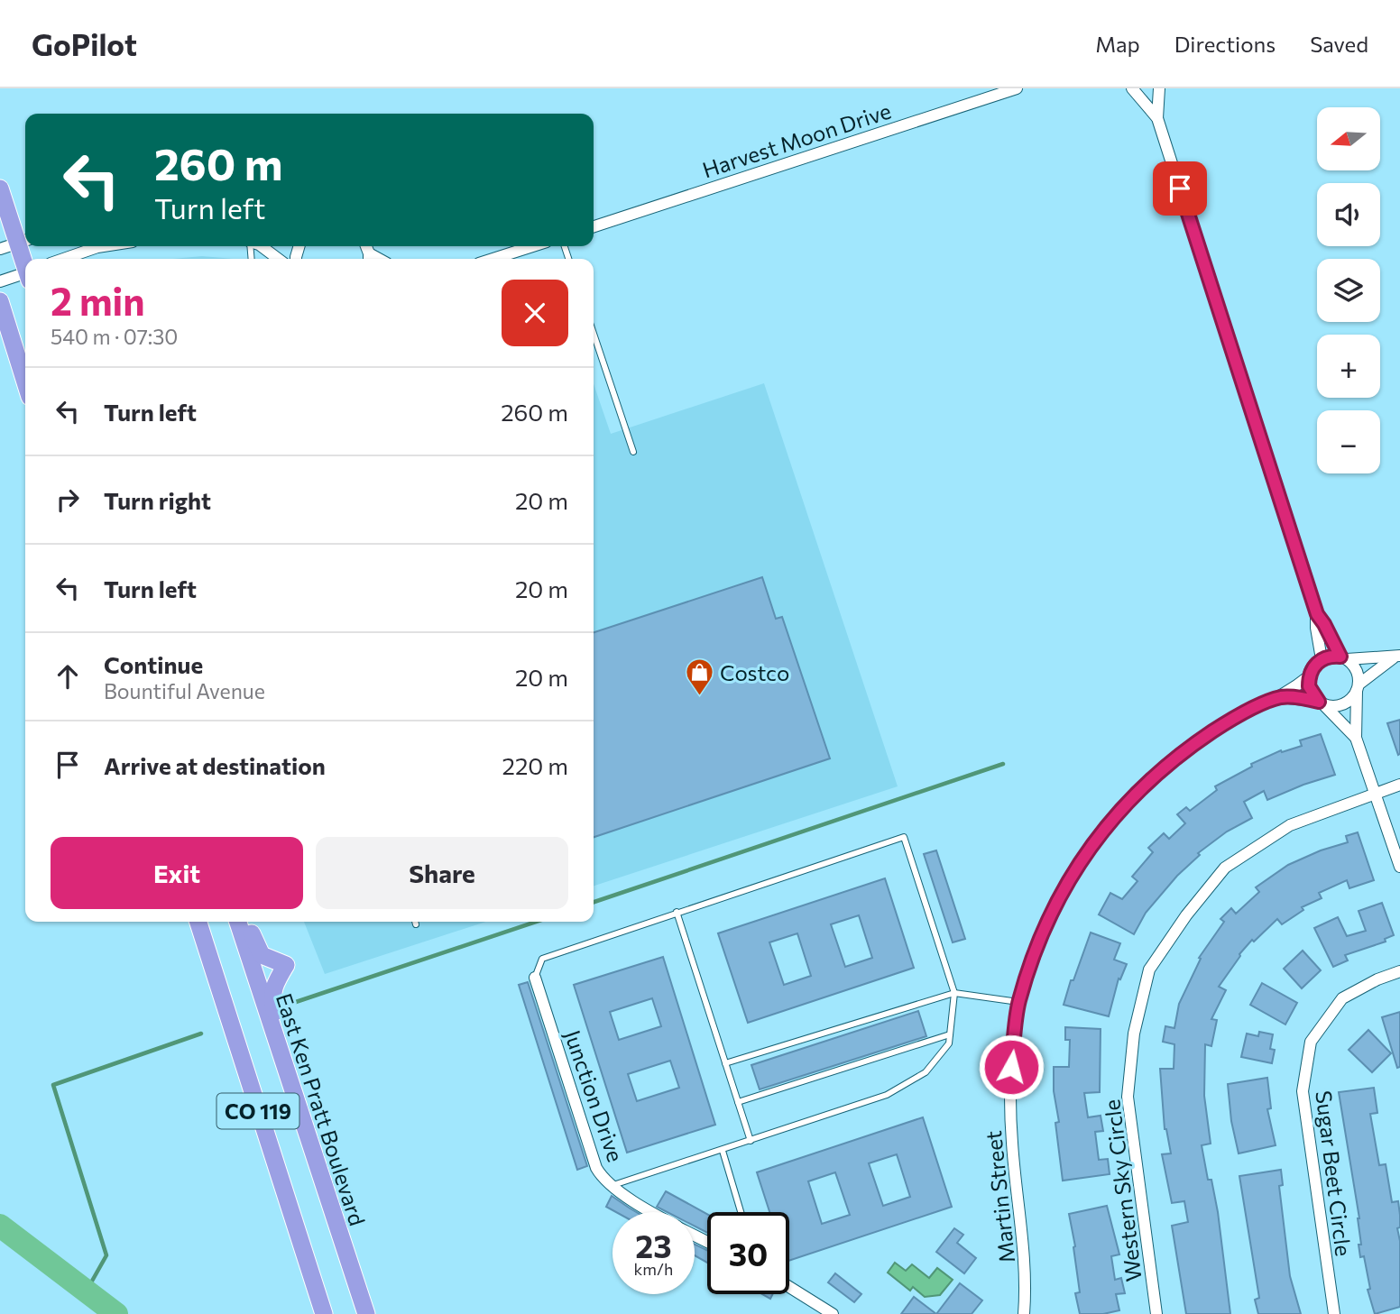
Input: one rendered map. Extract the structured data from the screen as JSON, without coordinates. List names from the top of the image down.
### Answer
{
  "streets": {
    "highway": ["East Ken Pratt Boulevard", "CO 119"],
    "street": [
      "Harvest Moon Drive",
      "Junction Drive",
      "Sugar Beet Circle",
      "Western Sky Circle",
      "Martin Street"
    ]
  },
  "places": {
    "shop": ["Costco"]
  },
  "north": "left",
  "page": {
    "header": "GoPilot",
    "nav": ["Map", "Directions", "Saved"],
    "map_buttons": ["+", "−"],
    "turn": ["260 m", "Turn left"],
    "heading": ["2 min", "540 m · 07:30"],
    "list": [
      {
        "name": "Turn left",
        "value": "260 m"
      },
      {
        "name": "Turn right",
        "value": "20 m"
      },
      {
        "name": "Turn left",
        "value": "20 m"
      },
      {
        "name": "Continue",
        "note": "Bountiful Avenue",
        "value": "20 m"
      },
      {
        "name": "Arrive at destination",
        "value": "220 m"
      }
    ],
    "buttons": ["Exit", "Share"],
    "speed": "23 km/h",
    "limit": "30"
  }
}
